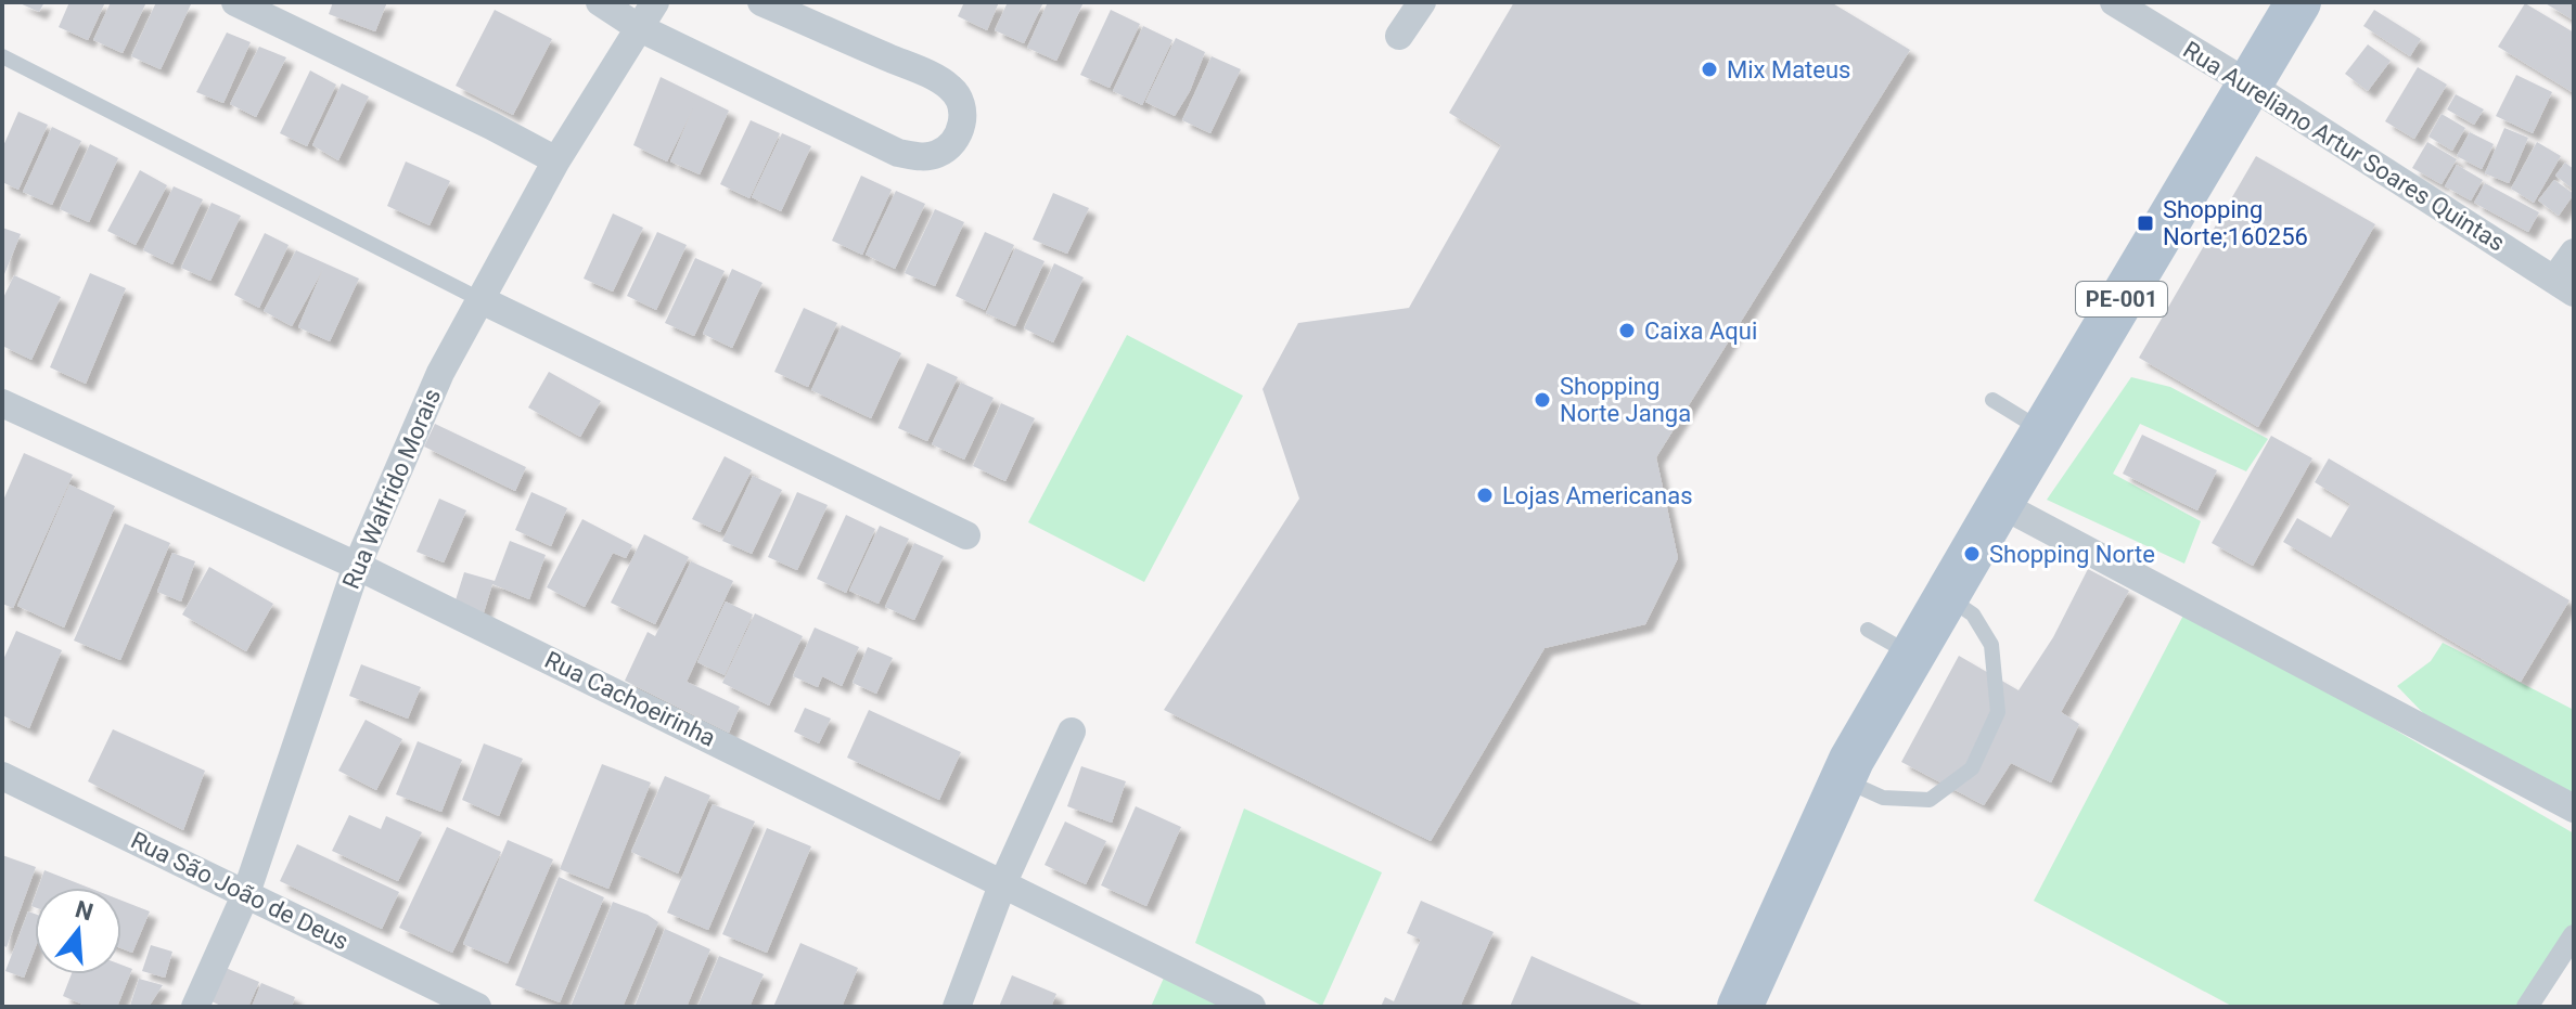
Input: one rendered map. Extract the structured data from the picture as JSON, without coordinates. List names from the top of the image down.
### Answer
{
  "streets": {
    "main road": ["PE-001"],
    "street": [
      "Rua Aureliano Artur Soares Quintas",
      "Rua Walfrido Morais",
      "Rua Cachoeirinha",
      "Rua São João de Deus"
    ]
  },
  "crossings": [
    ["Rua Aureliano Artur Soares Quintas", "PE-001"],
    ["Rua Walfrido Morais", "Rua Cachoeirinha"],
    ["Rua Walfrido Morais", "Rua São João de Deus"]
  ],
  "places": {
    "other": [
      "Mix Mateus",
      "Caixa Aqui",
      "Shopping Norte Janga",
      "Lojas Americanas",
      "Shopping Norte"
    ],
    "transit": ["Shopping Norte;160256"]
  },
  "north": "top"
}
